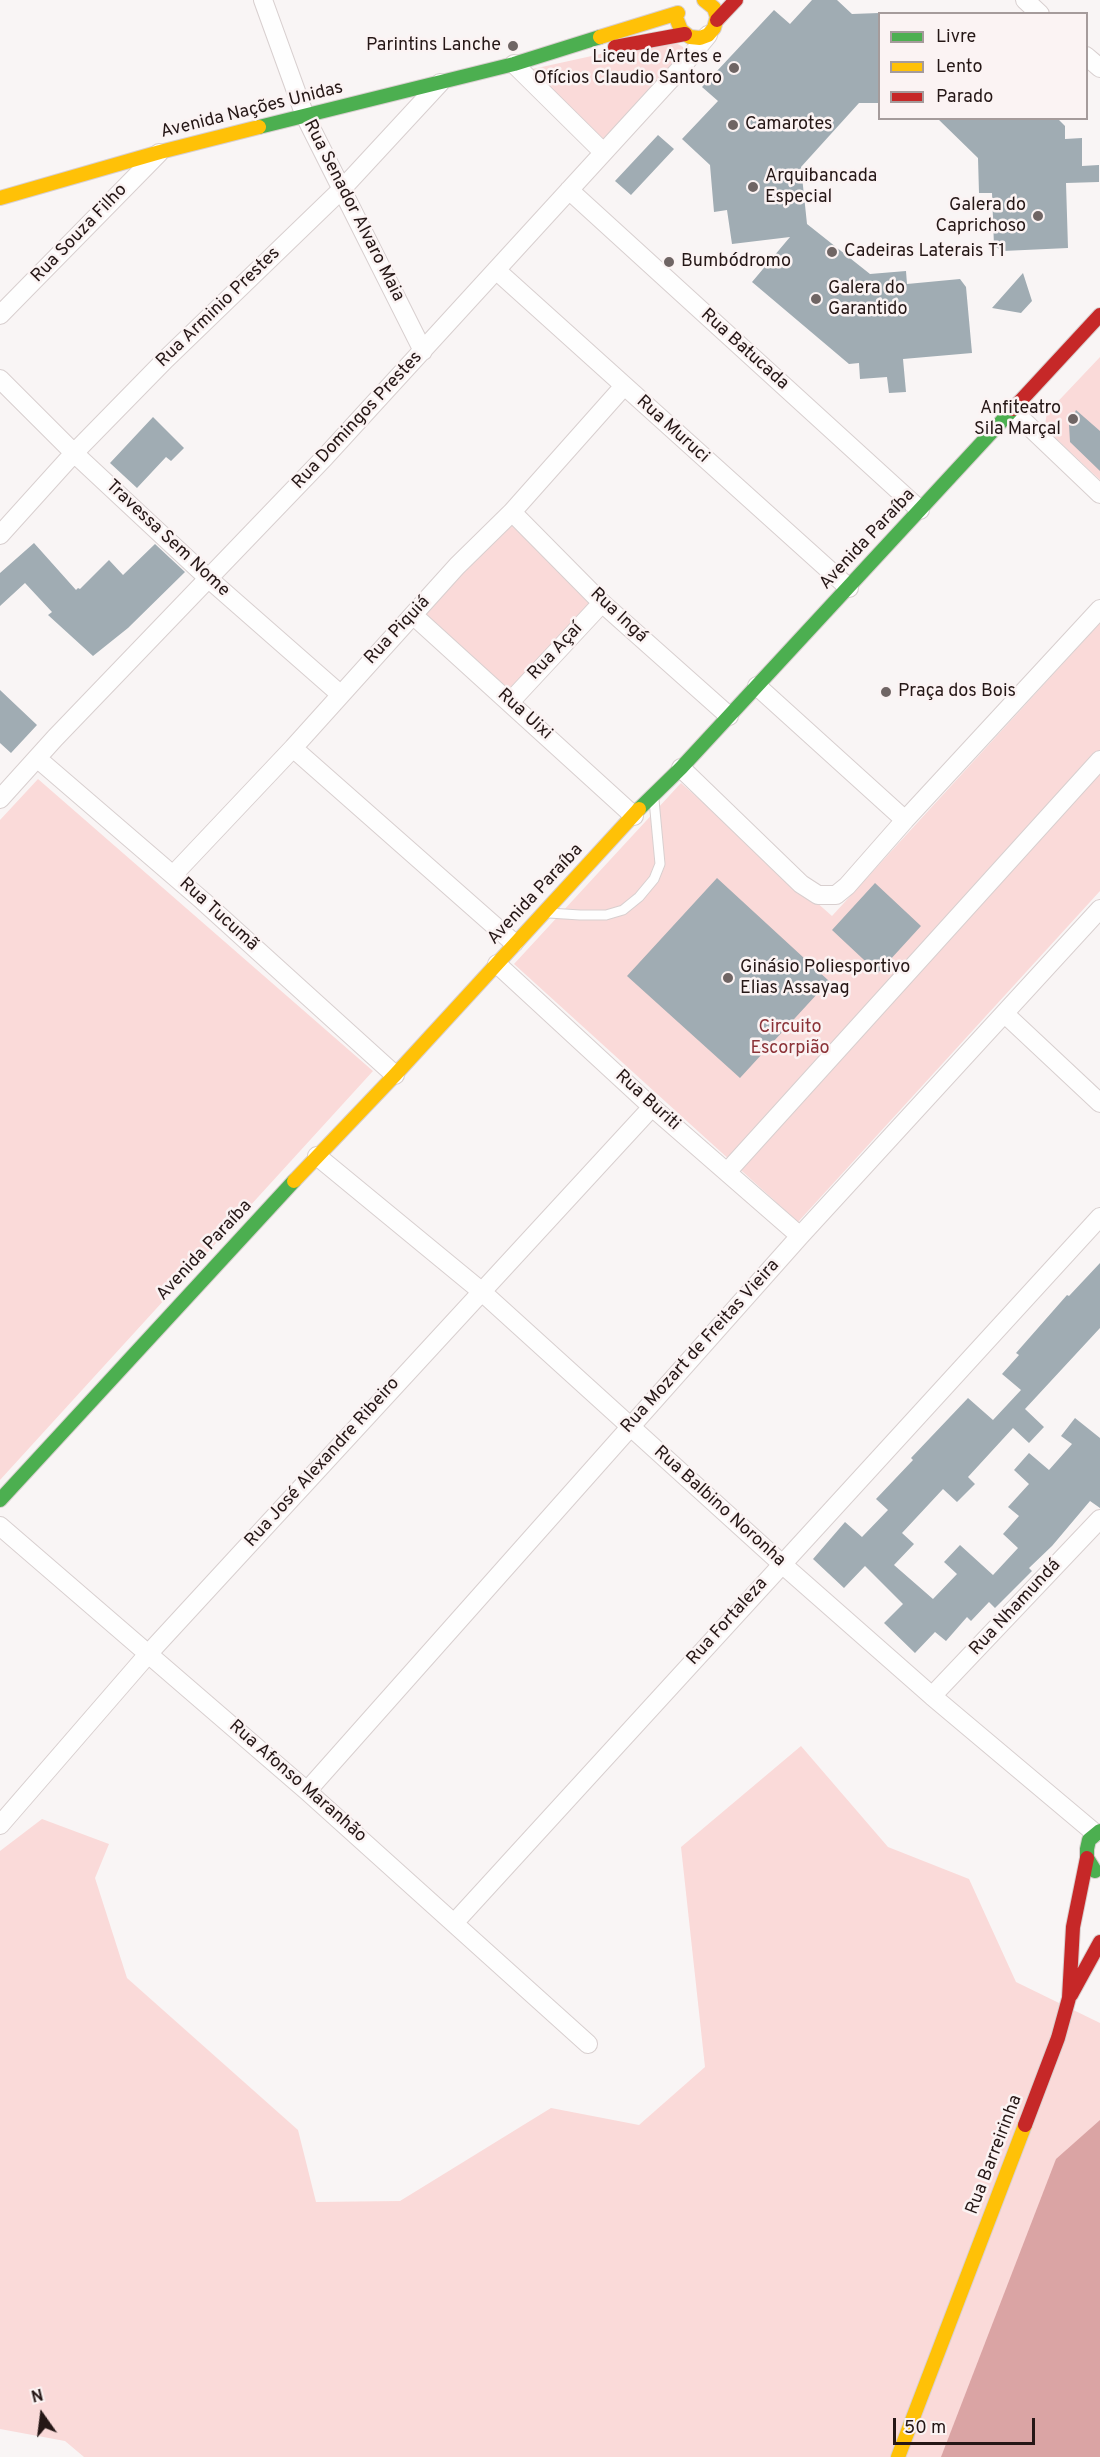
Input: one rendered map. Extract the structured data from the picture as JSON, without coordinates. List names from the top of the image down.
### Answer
{
  "streets": {
    "street": [
      "Avenida Nações Unidas",
      "Rua Senador Alvaro Maia",
      "Rua Souza Filho",
      "Rua Arminio Prestes",
      "Rua Batucada",
      "Rua Domingos Prestes",
      "Rua Muruci",
      "Travessa Sem Nome",
      "Avenida Paraíba",
      "Rua Ingá",
      "Rua Piquiá",
      "Rua Açaí",
      "Rua Uixi",
      "Rua Tucumã",
      "Rua Buriti",
      "Rua Mozart de Freitas Vieira",
      "Rua José Alexandre Ribeiro",
      "Rua Balbino Noronha",
      "Rua Nhamundá",
      "Rua Fortaleza",
      "Rua Afonso Maranhão",
      "Rua Barreirinha"
    ]
  },
  "crossings": [
    ["Avenida Nações Unidas", "Rua Senador Alvaro Maia"],
    ["Avenida Nações Unidas", "Rua Souza Filho"],
    ["Avenida Nações Unidas", "Rua Arminio Prestes"],
    ["Avenida Nações Unidas", "Rua Domingos Prestes"],
    ["Rua Senador Alvaro Maia", "Rua Arminio Prestes"],
    ["Rua Senador Alvaro Maia", "Rua Domingos Prestes"],
    ["Rua Arminio Prestes", "Travessa Sem Nome"],
    ["Rua Batucada", "Rua Domingos Prestes"],
    ["Rua Batucada", "Avenida Paraíba"],
    ["Rua Domingos Prestes", "Rua Muruci"],
    ["Rua Domingos Prestes", "Travessa Sem Nome"],
    ["Rua Domingos Prestes", "Rua Tucumã"],
    ["Rua Muruci", "Avenida Paraíba"],
    ["Rua Muruci", "Rua Piquiá"],
    ["Travessa Sem Nome", "Rua Piquiá"],
    ["Avenida Paraíba", "Rua Ingá"],
    ["Avenida Paraíba", "Rua Uixi"],
    ["Avenida Paraíba", "Rua Tucumã"],
    ["Avenida Paraíba", "Rua Buriti"],
    ["Avenida Paraíba", "Rua Balbino Noronha"],
    ["Rua Ingá", "Rua Piquiá"],
    ["Rua Ingá", "Rua Açaí"],
    ["Rua Piquiá", "Rua Uixi"],
    ["Rua Piquiá", "Rua Tucumã"],
    ["Rua Açaí", "Rua Uixi"],
    ["Rua Buriti", "Rua Mozart de Freitas Vieira"],
    ["Rua Buriti", "Rua José Alexandre Ribeiro"],
    ["Rua Mozart de Freitas Vieira", "Rua Balbino Noronha"],
    ["Rua Mozart de Freitas Vieira", "Rua Afonso Maranhão"],
    ["Rua José Alexandre Ribeiro", "Rua Balbino Noronha"],
    ["Rua José Alexandre Ribeiro", "Rua Afonso Maranhão"],
    ["Rua Balbino Noronha", "Rua Nhamundá"],
    ["Rua Balbino Noronha", "Rua Fortaleza"],
    ["Rua Balbino Noronha", "Rua Barreirinha"],
    ["Rua Fortaleza", "Rua Afonso Maranhão"]
  ],
  "parks": ["Circuito Escorpião"],
  "places": [
    "Parintins Lanche",
    "Liceu de Artes e Ofícios Claudio Santoro",
    "Camarotes",
    "Arquibancada Especial",
    "Galera do Caprichoso",
    "Cadeiras Laterais T1",
    "Bumbódromo",
    "Galera do Garantido",
    "Anfiteatro Sila Marçal",
    "Praça dos Bois",
    "Ginásio Poliesportivo Elias Assayag"
  ],
  "legend": ["Livre", "Lento", "Parado"],
  "scale_bar": "50 m",
  "north": "top"
}
